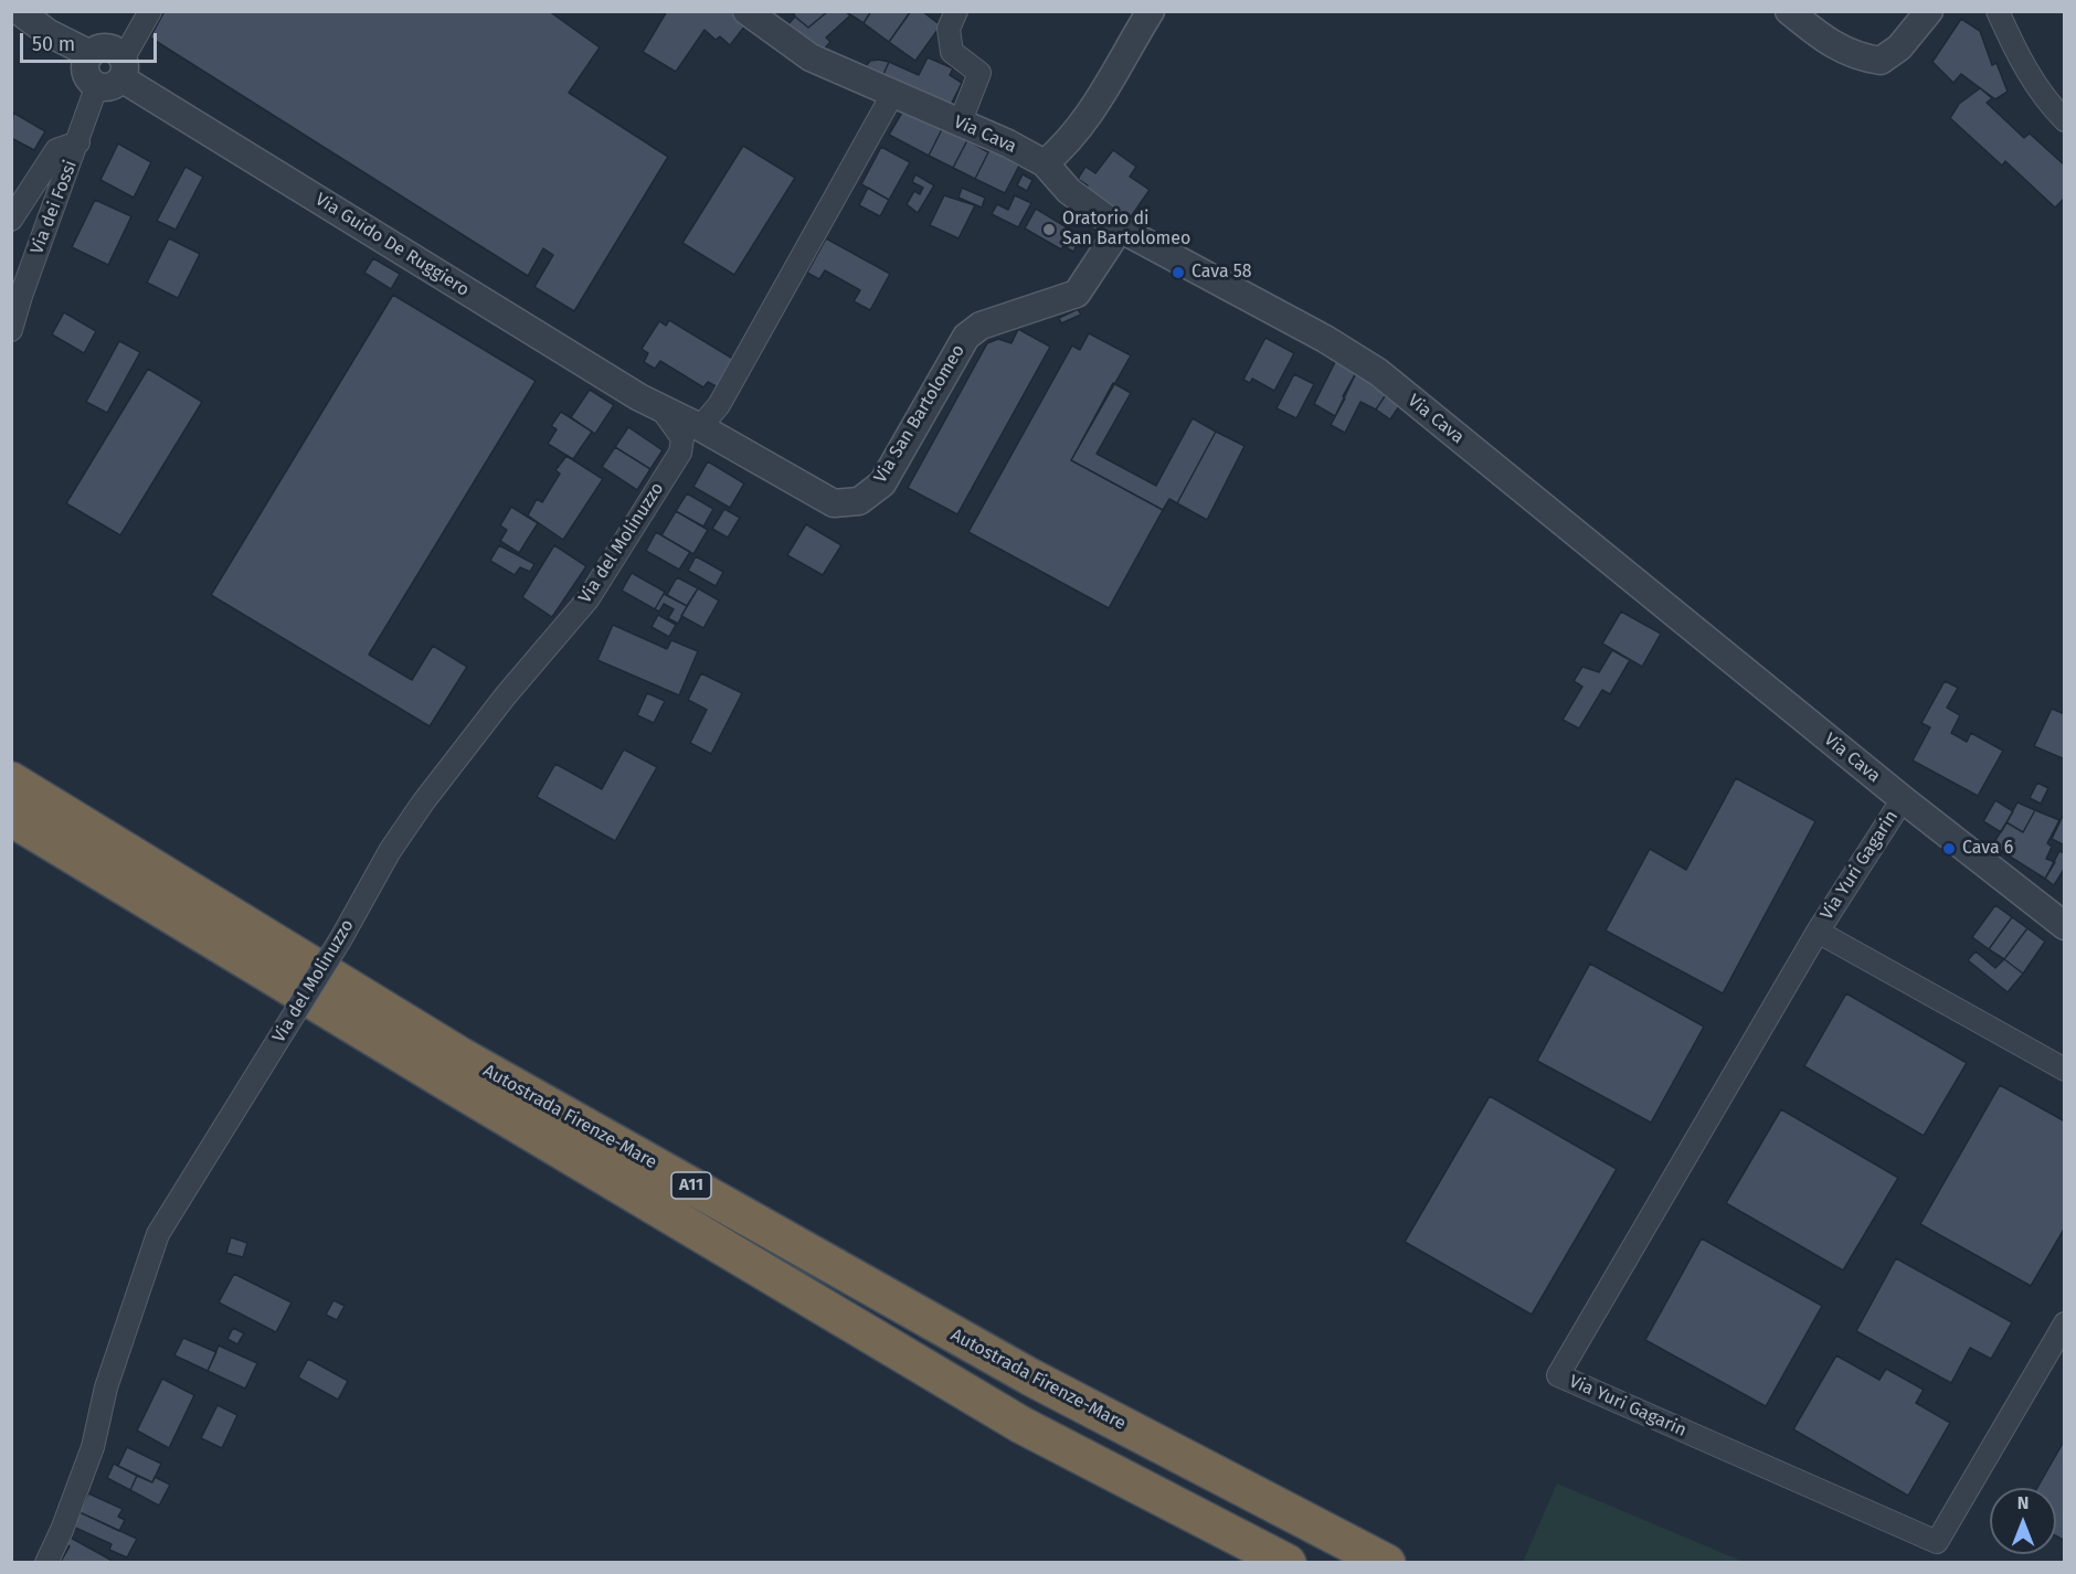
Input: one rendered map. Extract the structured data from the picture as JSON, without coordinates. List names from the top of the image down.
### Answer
{
  "streets": {
    "highway": ["Autostrada Firenze-Mare", "A11"],
    "street": [
      "Via Cava",
      "Via dei Fossi",
      "Via Guido De Ruggiero",
      "Via San Bartolomeo",
      "Via del Molinuzzo",
      "Via Yuri Gagarin"
    ]
  },
  "crossings": [
    ["Via Cava", "Via San Bartolomeo"],
    ["Via Cava", "Via Yuri Gagarin"],
    ["Via dei Fossi", "Via Guido De Ruggiero"],
    ["Via Guido De Ruggiero", "Via San Bartolomeo"],
    ["Via Guido De Ruggiero", "Via del Molinuzzo"]
  ],
  "places": ["Oratorio di San Bartolomeo", "Cava 58", "Cava 6"],
  "scale_bar": "50 m",
  "north": "top"
}
